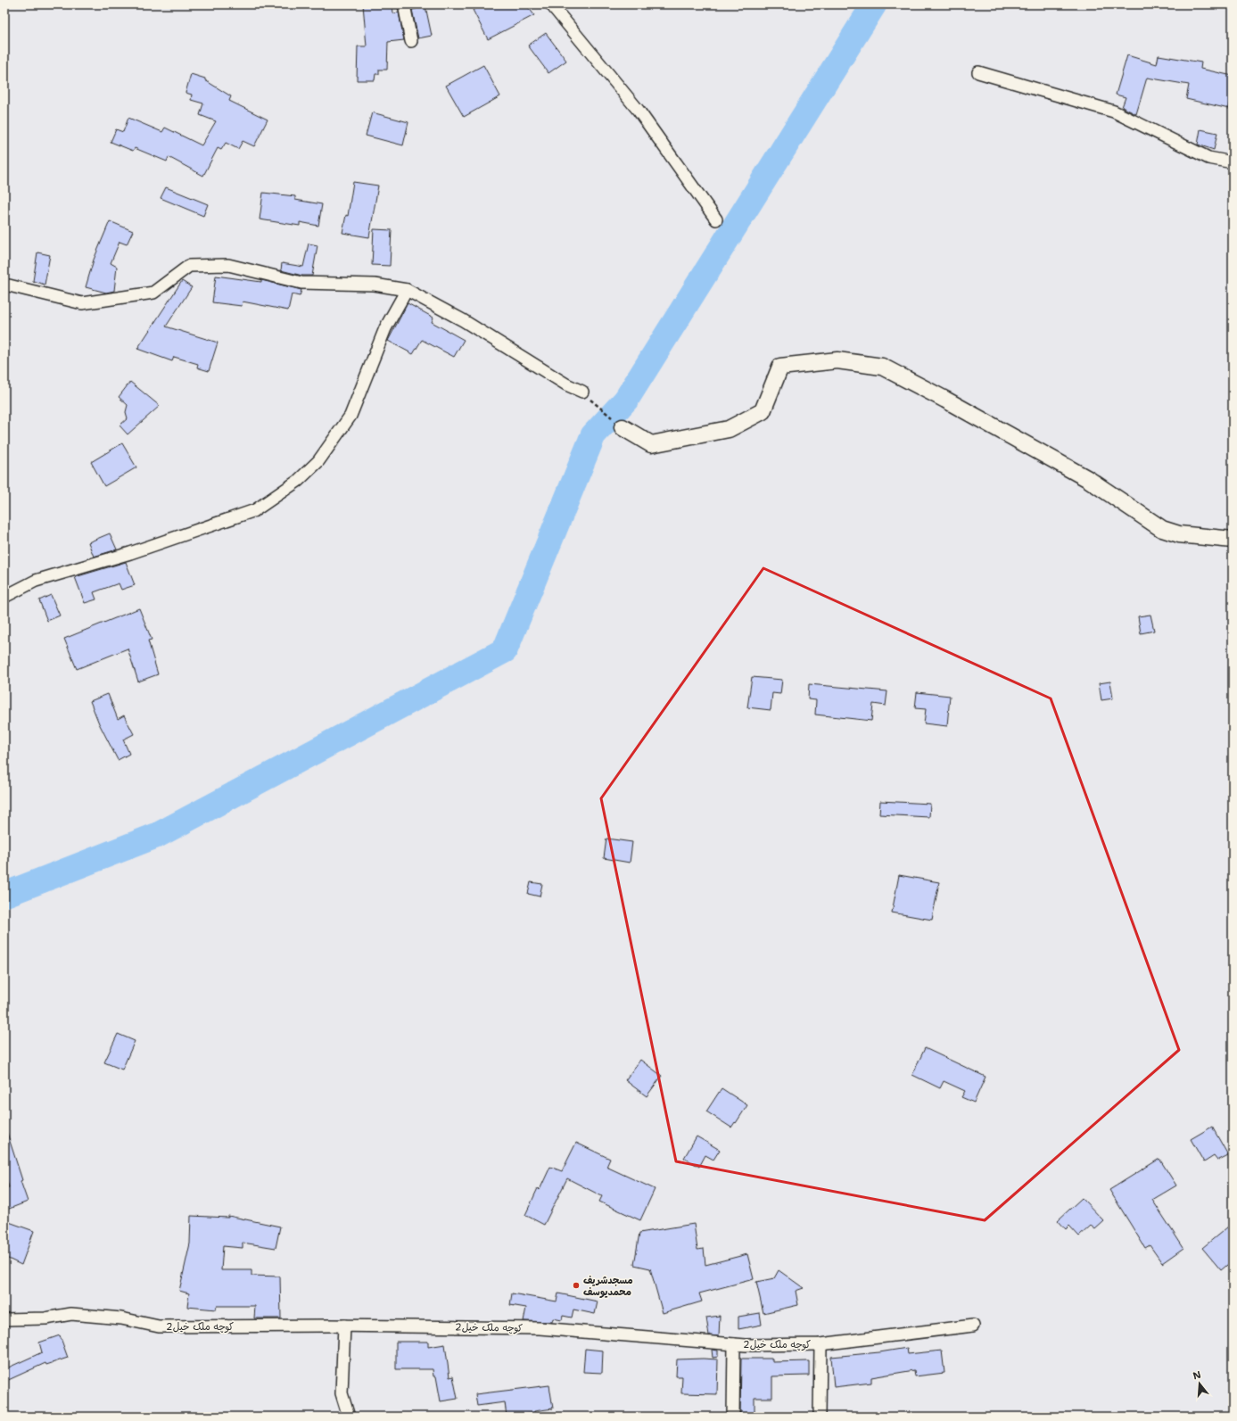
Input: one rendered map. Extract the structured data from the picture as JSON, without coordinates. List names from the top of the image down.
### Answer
{
  "streets": {
    "street": ["کوچه ملک خیل2"]
  },
  "places": ["مسجدشریف محمدیوسف"],
  "north": "top"
}
